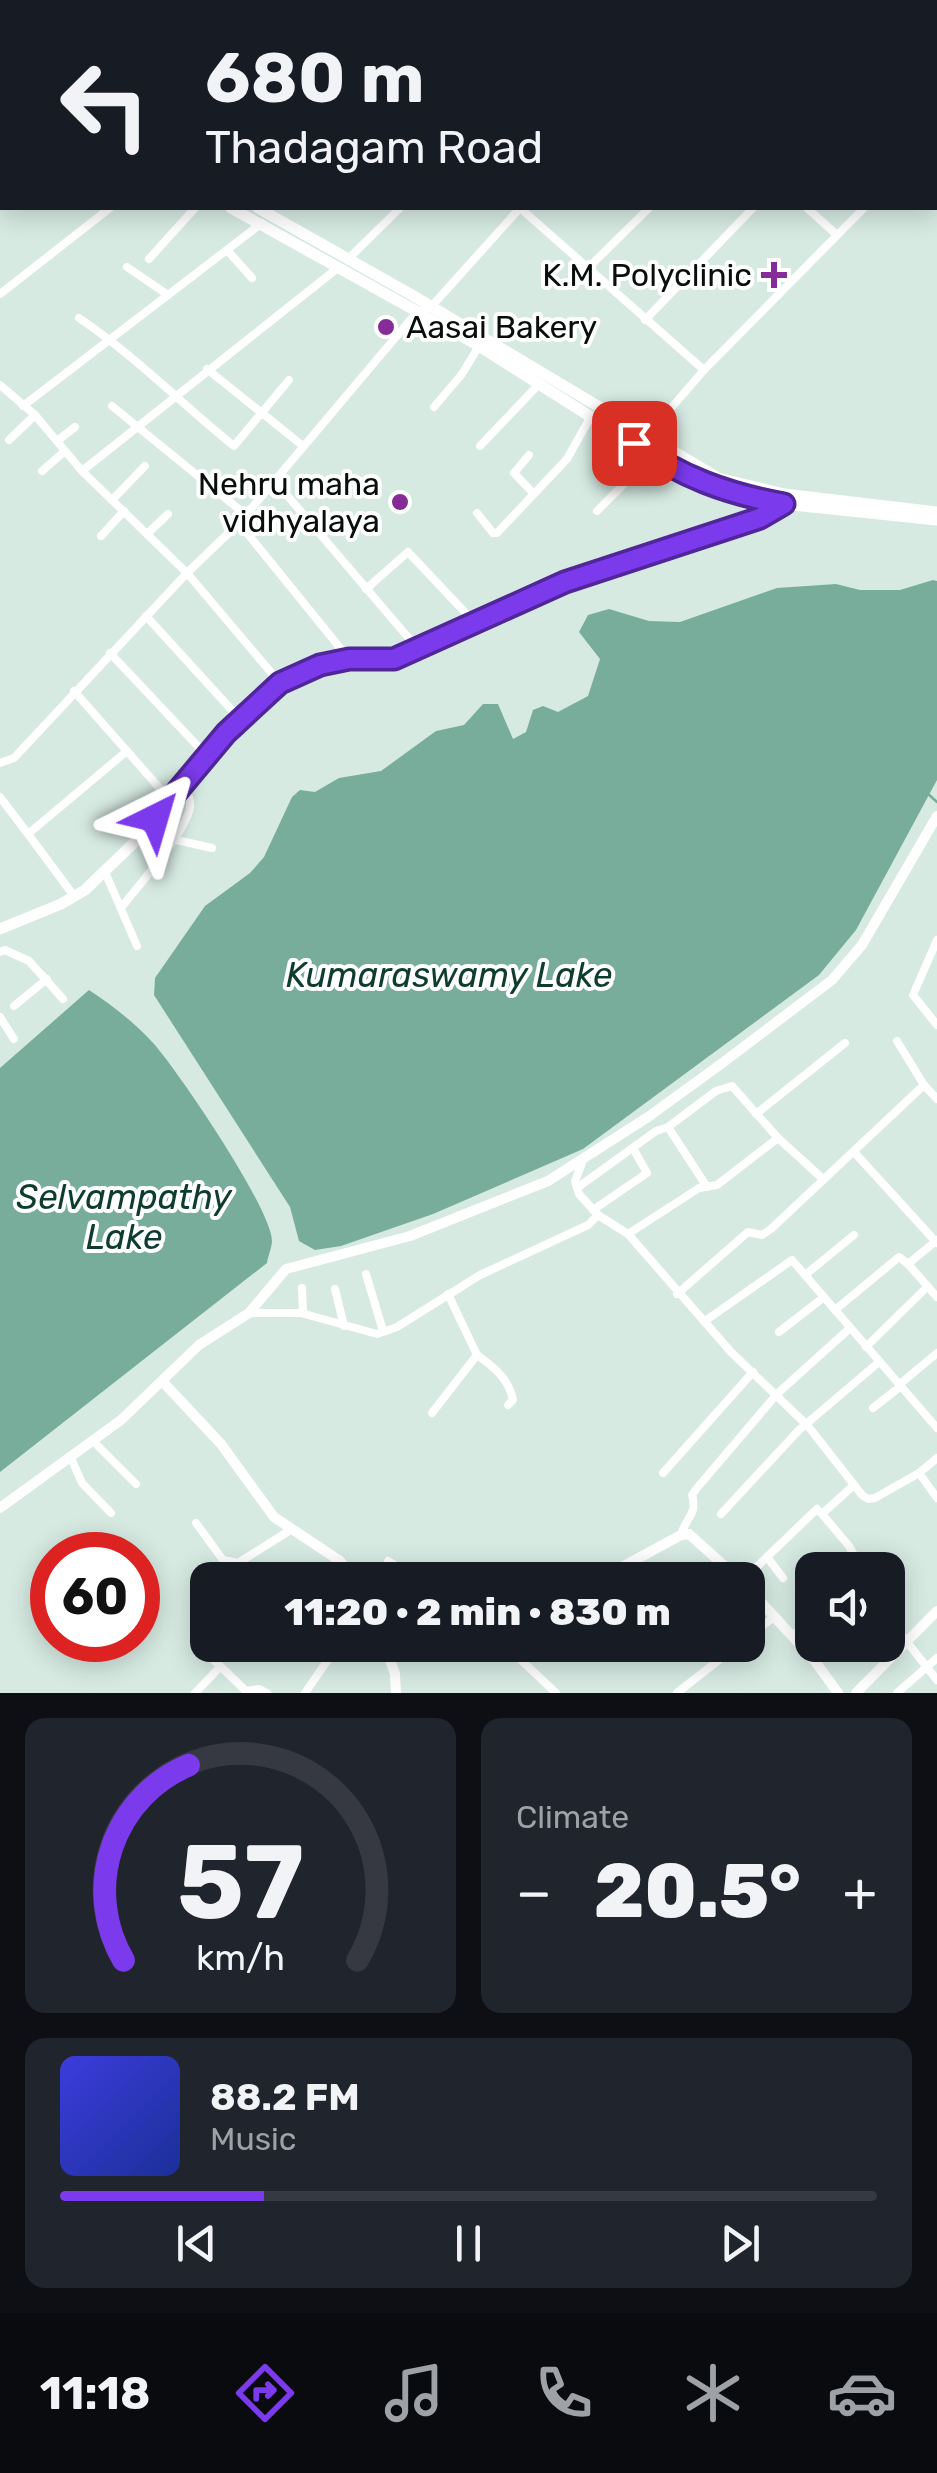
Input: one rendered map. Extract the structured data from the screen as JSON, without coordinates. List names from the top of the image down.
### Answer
{
  "water": ["Kumaraswamy Lake", "Selvampathy Lake"],
  "places": {
    "health": ["K.M. Polyclinic"],
    "other": ["Aasai Bakery", "Nehru maha vidhyalaya"]
  },
  "page": {
    "turn": ["680 m", "Thadagam Road"],
    "limit": "60",
    "trip": "11:20 · 2 min · 830 m",
    "tile": "Climate",
    "heat": ["−", "20.5°", "+"],
    "song": ["88.2 FM", "Music"],
    "tabs": "11:18",
    "gauge": ["57", "km/h"]
  }
}
